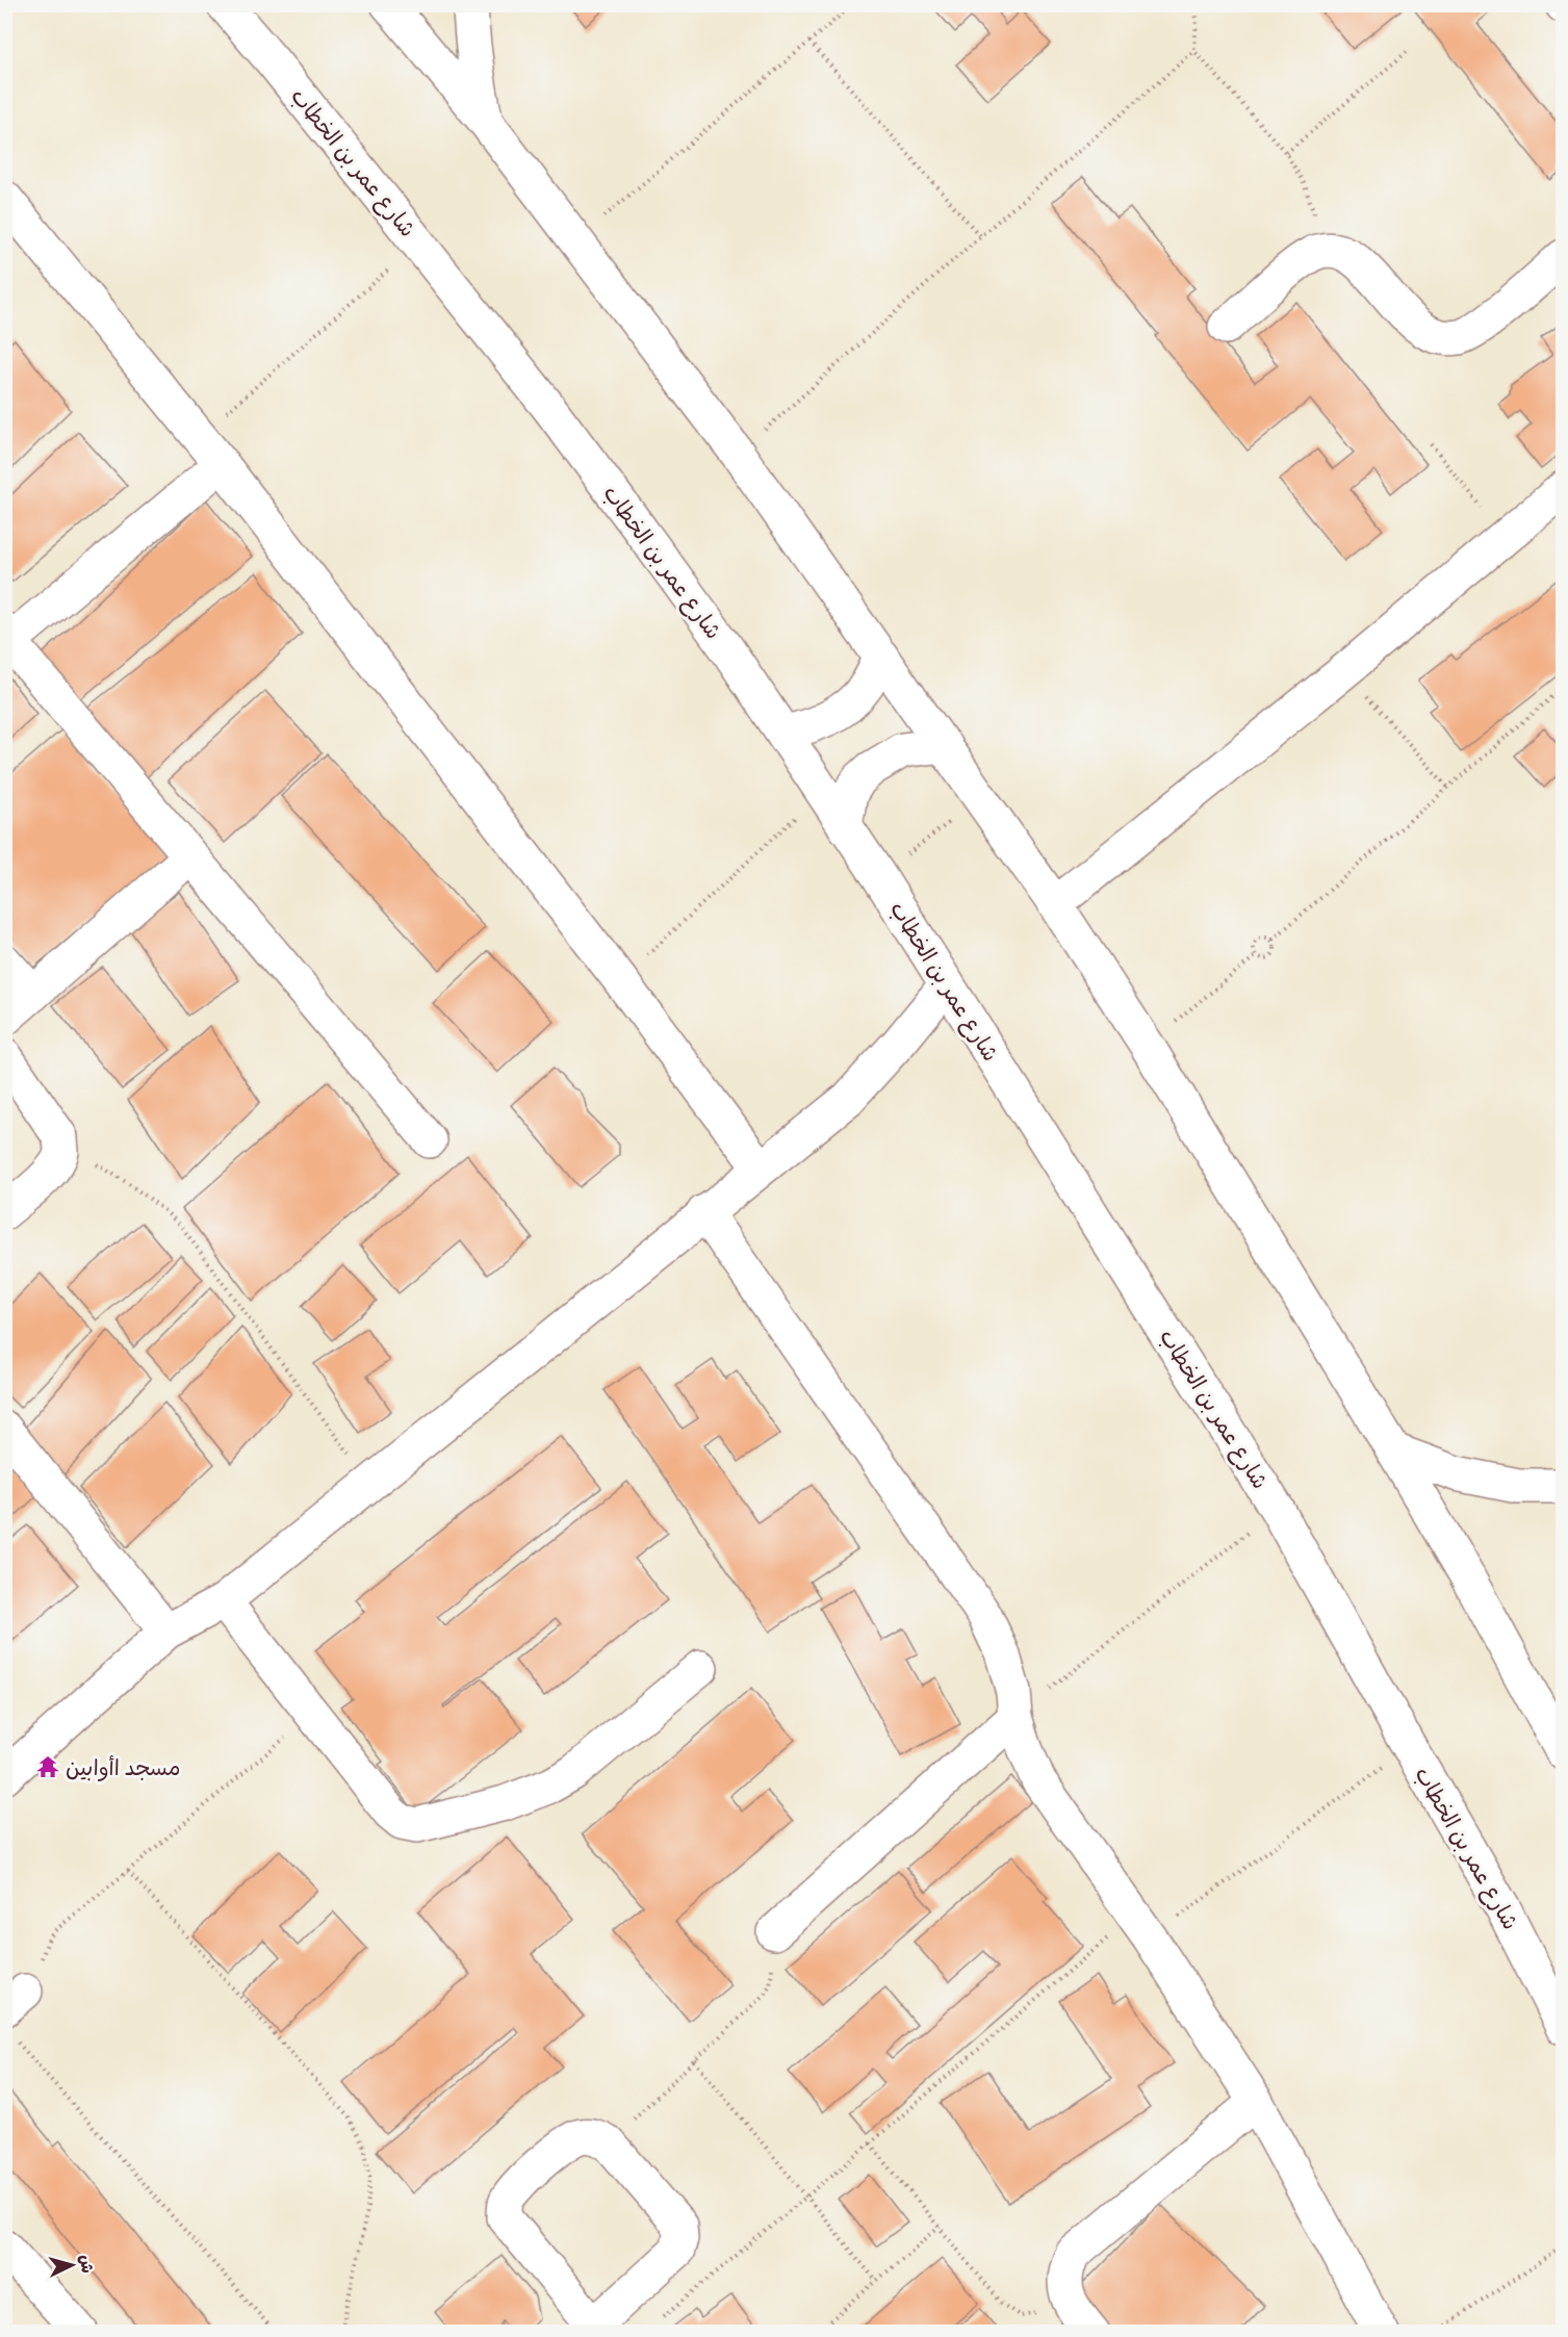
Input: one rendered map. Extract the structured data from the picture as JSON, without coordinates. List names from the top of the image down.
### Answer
{
  "streets": {
    "street": ["شارع عمر بن الخطاب"]
  },
  "places": {
    "temple": ["مسجد اأوابين"]
  },
  "north": "right"
}
